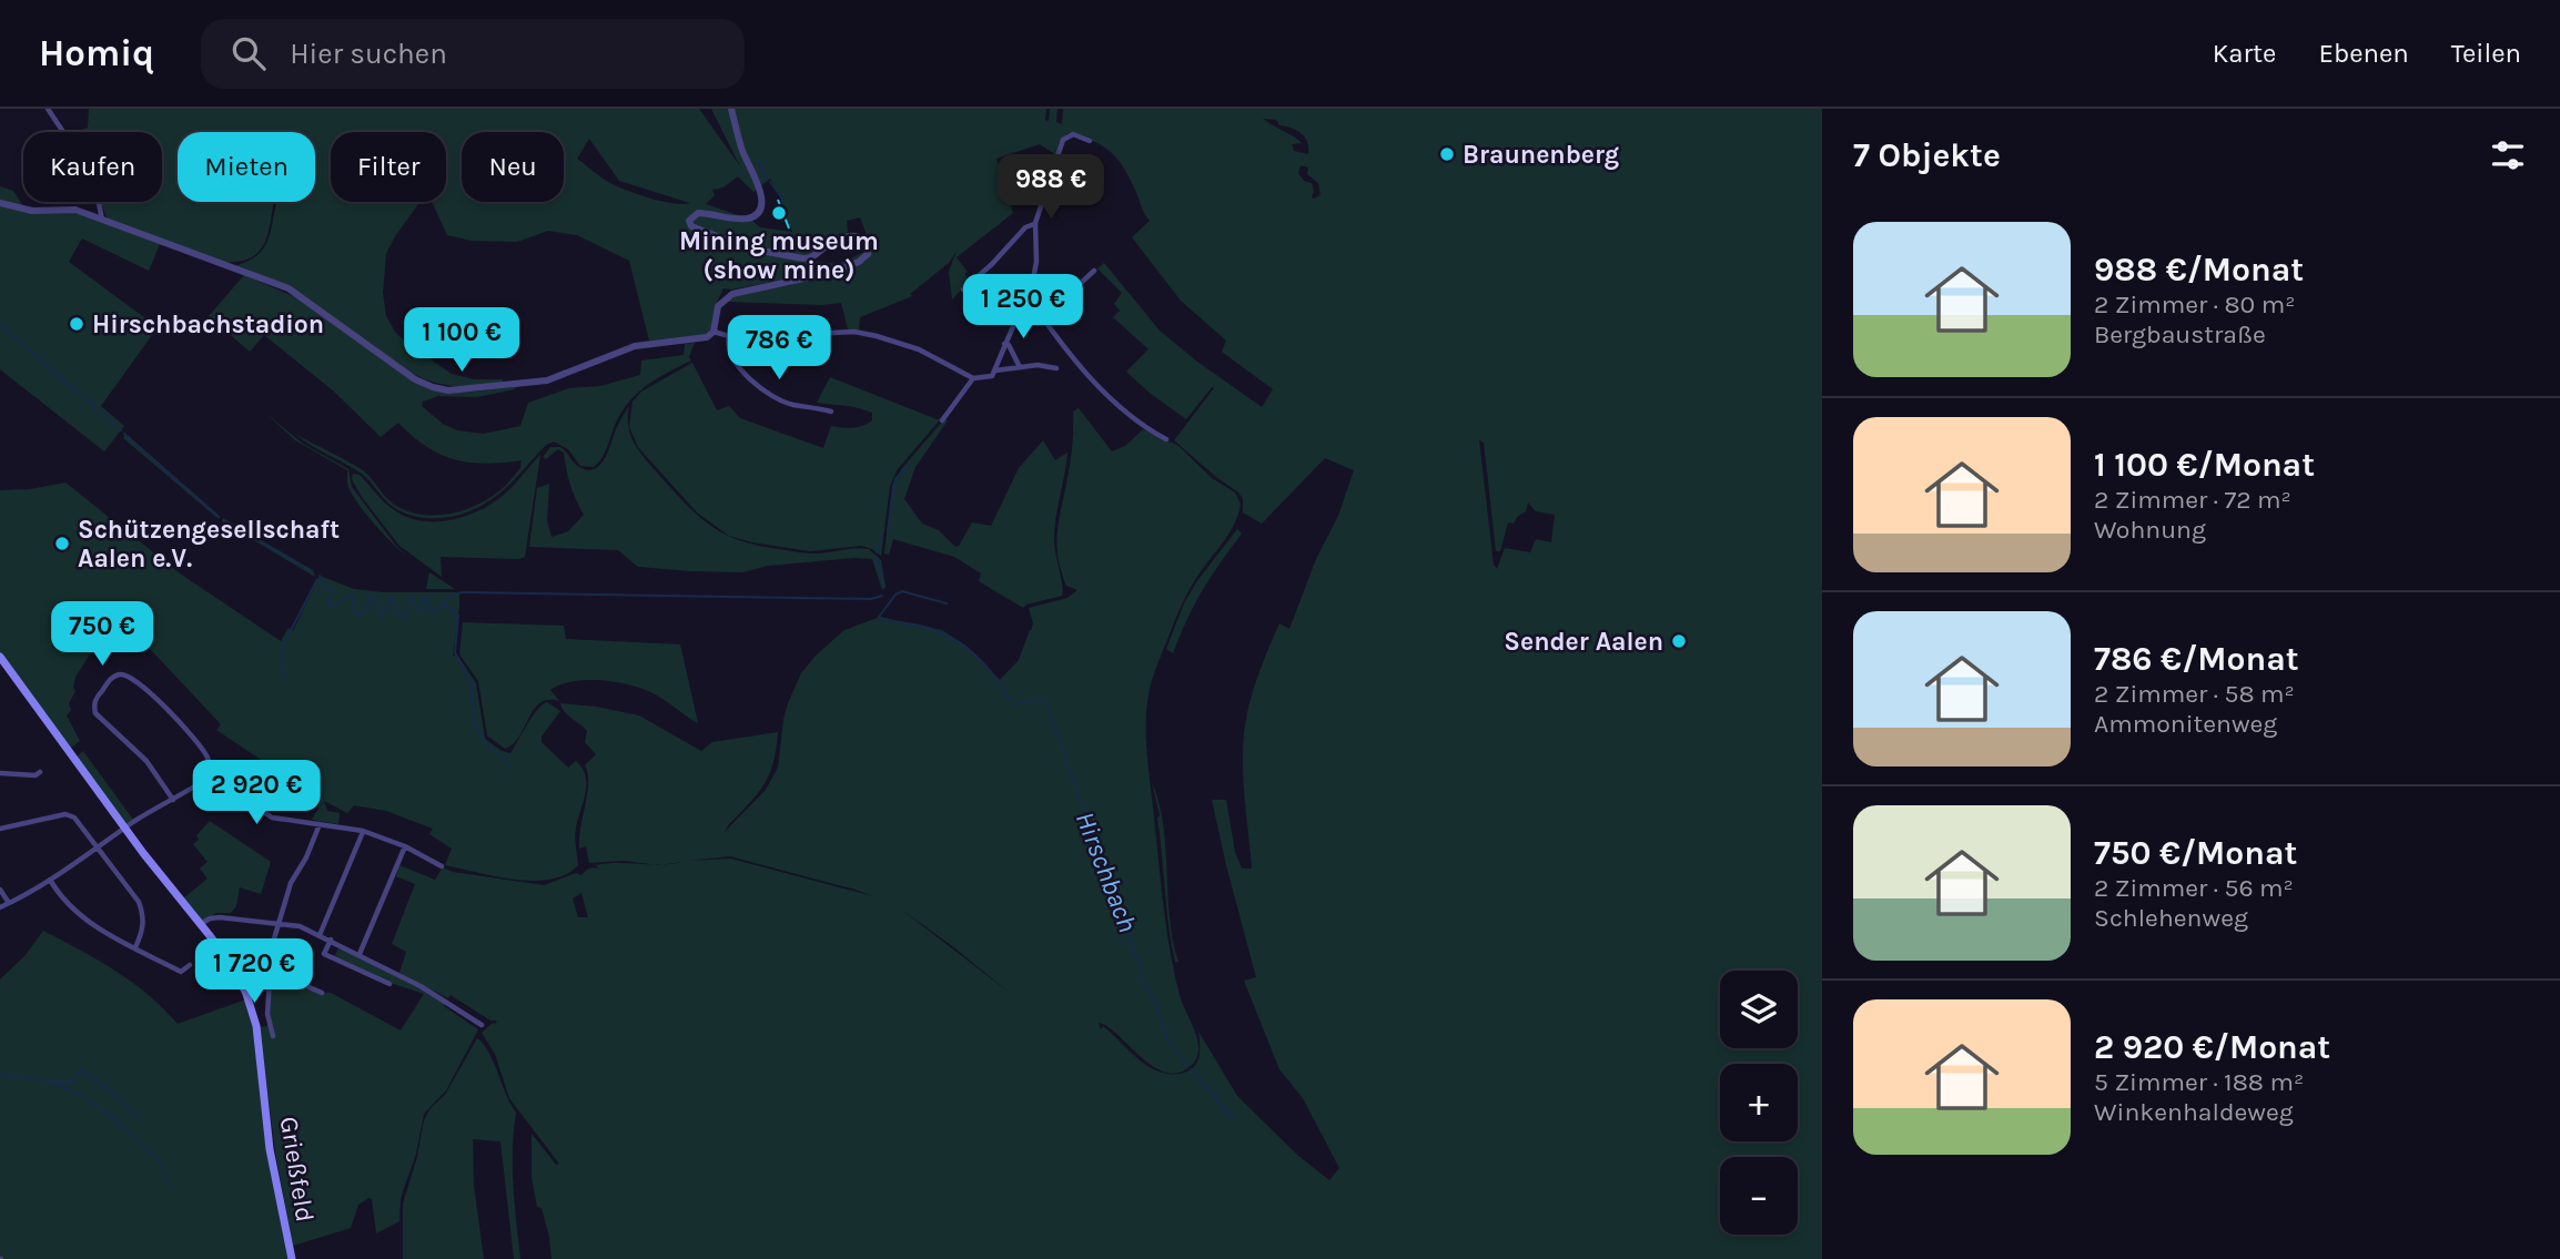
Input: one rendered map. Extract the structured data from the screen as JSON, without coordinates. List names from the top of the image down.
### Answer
{
  "streets": {
    "main road": ["Grießfeld"]
  },
  "water": ["Hirschbach"],
  "places": [
    "Braunenberg",
    "Mining museum (show mine)",
    "Hirschbachstadion",
    "Schützengesellschaft Aalen e.V.",
    "Sender Aalen"
  ],
  "page": {
    "header": "Homiq",
    "search": "Hier suchen",
    "nav": ["Karte", "Ebenen", "Teilen"],
    "heading": "7 Objekte",
    "chip": [
      "Kaufen",
      "Mieten",
      "Filter",
      "Neu"
    ],
    "price": [
      "988 €",
      "1 250 €",
      "1 100 €",
      "786 €",
      "750 €",
      "2 920 €",
      "1 720 €"
    ],
    "list": [
      {
        "name": "988 €/Monat",
        "note": "2 Zimmer · 80 m² · Bergbaustraße"
      },
      {
        "name": "1 100 €/Monat",
        "note": "2 Zimmer · 72 m² · Wohnung"
      },
      {
        "name": "786 €/Monat",
        "note": "2 Zimmer · 58 m² · Ammonitenweg"
      },
      {
        "name": "750 €/Monat",
        "note": "2 Zimmer · 56 m² · Schlehenweg"
      },
      {
        "name": "2 920 €/Monat",
        "note": "5 Zimmer · 188 m² · Winkenhaldeweg"
      }
    ],
    "map_buttons": ["+", "−"]
  }
}
